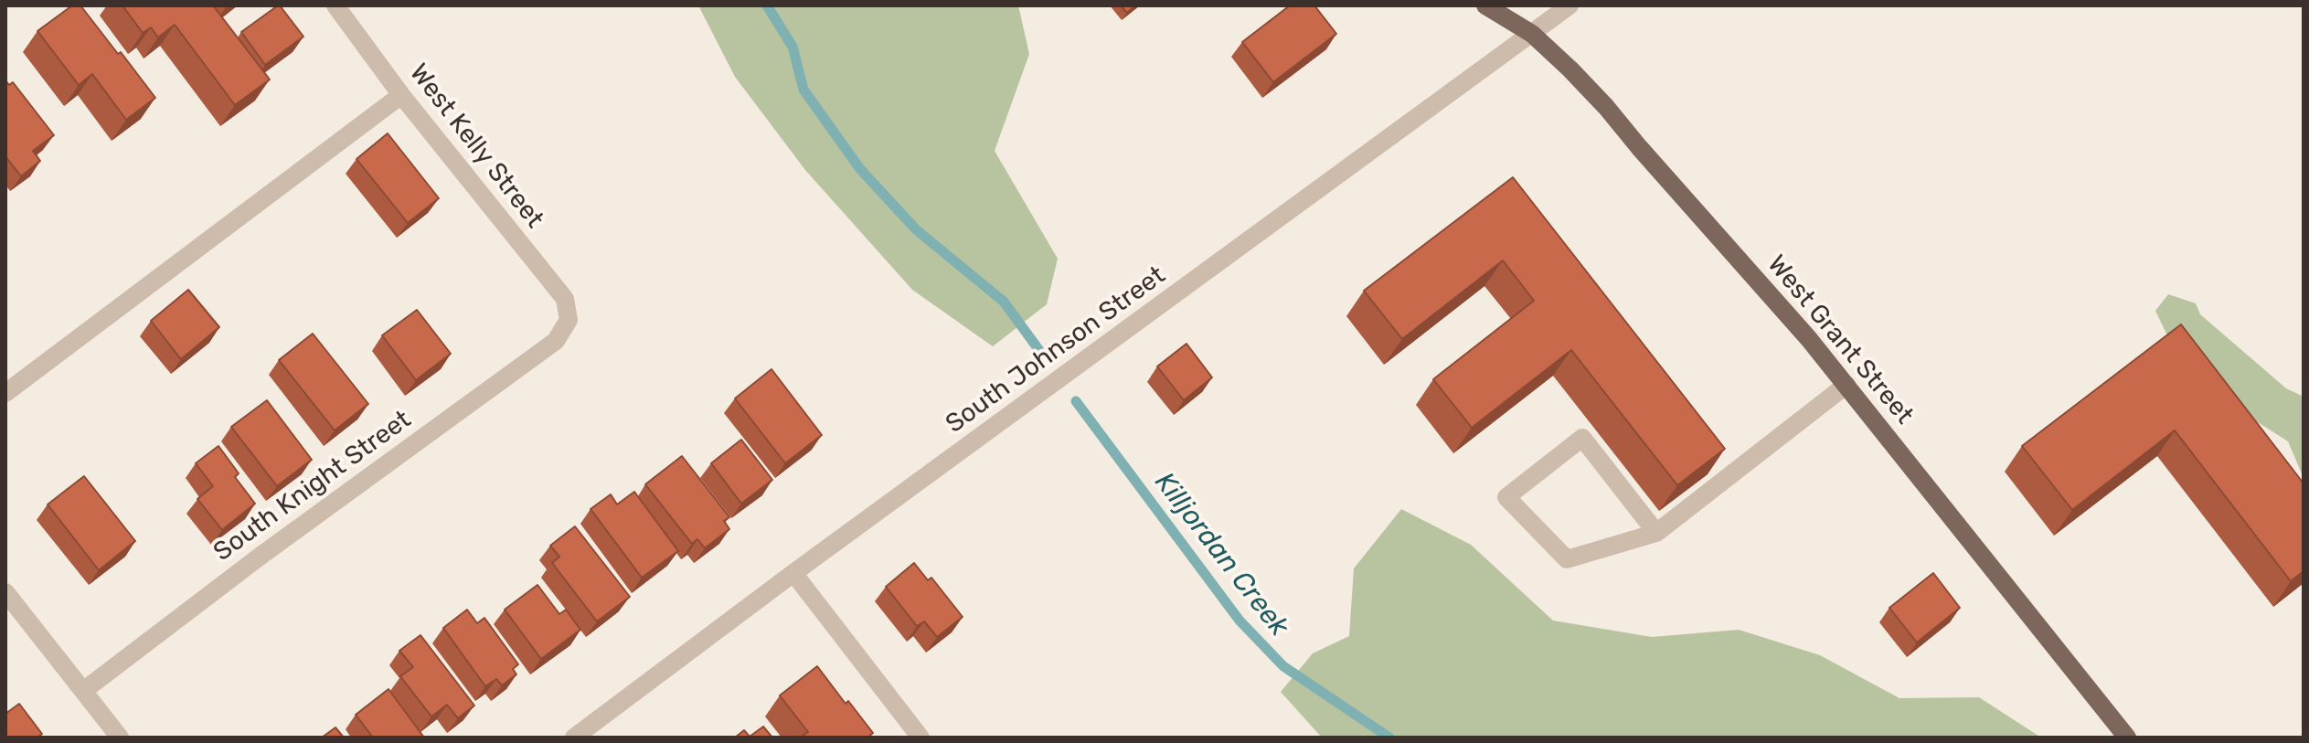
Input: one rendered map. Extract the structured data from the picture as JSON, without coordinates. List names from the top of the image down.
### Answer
{
  "streets": {
    "main road": ["West Grant Street"],
    "street": ["West Kelly Street", "South Johnson Street", "South Knight Street"]
  },
  "crossings": [
    ["West Kelly Street", "South Knight Street"],
    ["West Grant Street", "South Johnson Street"]
  ],
  "water": ["Killjordan Creek"]
}
